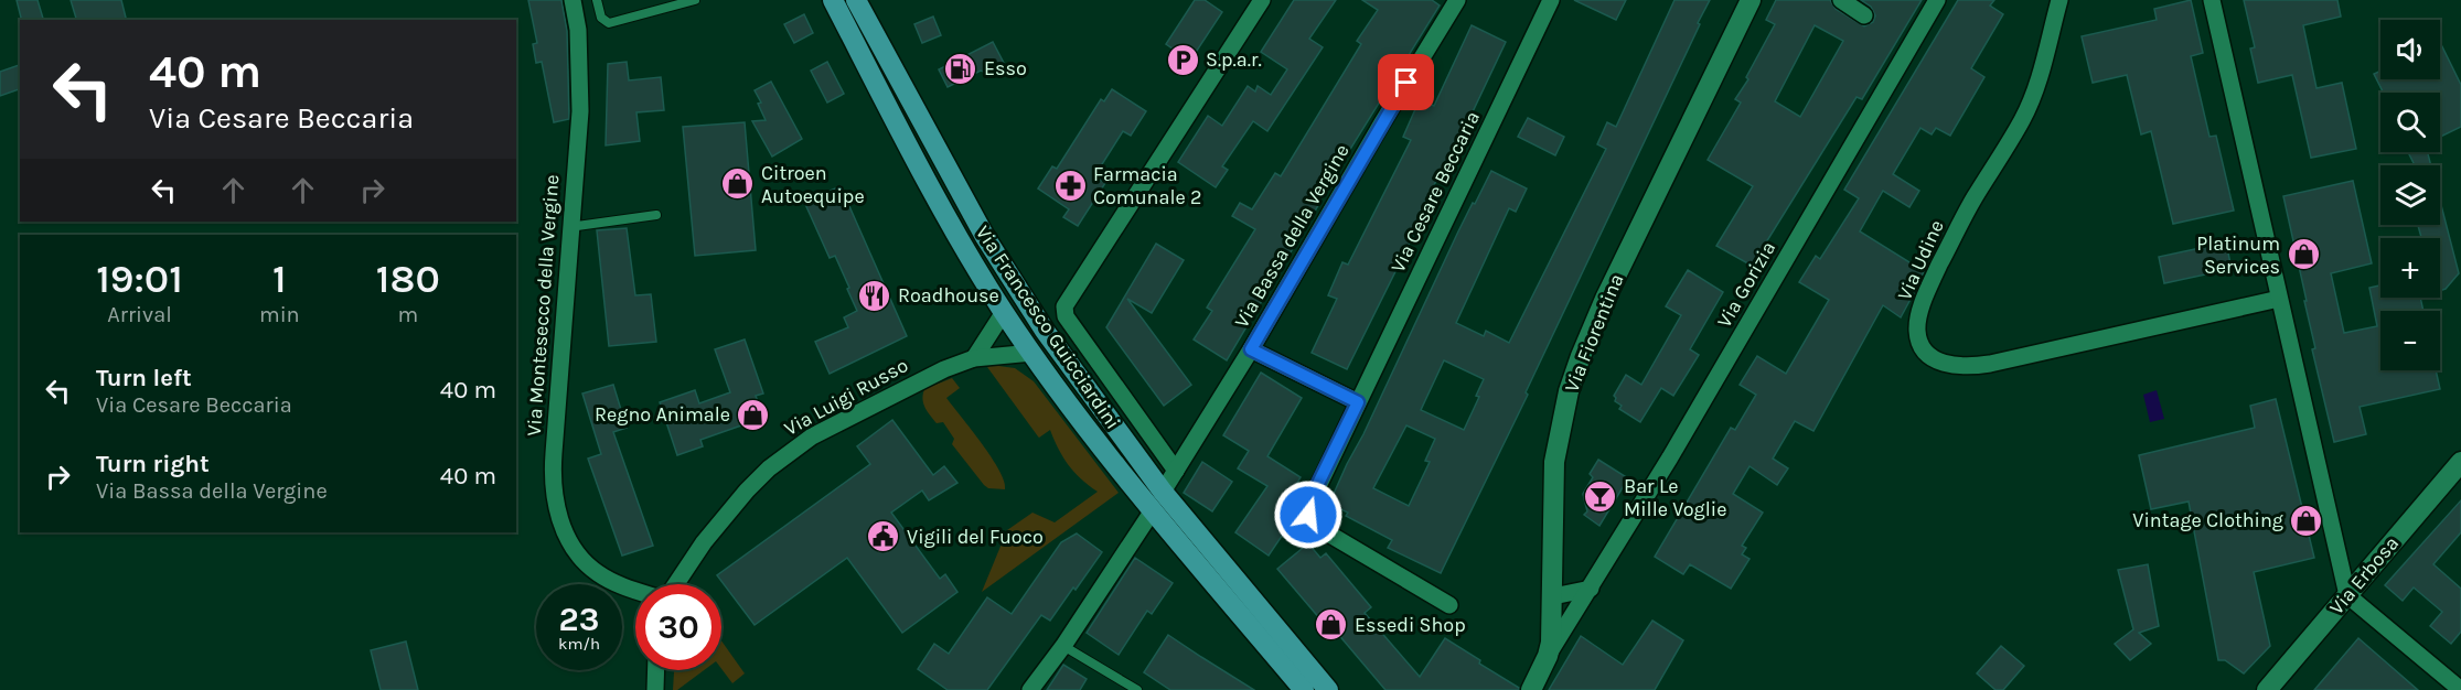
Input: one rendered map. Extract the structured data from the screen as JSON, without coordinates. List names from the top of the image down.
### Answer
{
  "streets": {
    "main road": ["Via Francesco Guicciardini", "Via Fiorentina", "Via Erbosa"],
    "street": [
      "Via Cesare Beccaria",
      "Via Bassa della Vergine",
      "Via Udine",
      "Via Gorizia",
      "Via Montesecco della Vergine",
      "Via Luigi Russo"
    ]
  },
  "crossings": [
    ["Via Bassa della Vergine", "Via Francesco Guicciardini"],
    ["Via Gorizia", "Via Fiorentina"],
    ["Via Francesco Guicciardini", "Via Luigi Russo"]
  ],
  "places": {
    "parking": ["S.p.a.r."],
    "fuel station": ["Esso"],
    "shop": [
      "Citroen Autoequipe",
      "Platinum Services",
      "Regno Animale",
      "Vintage Clothing",
      "Essedi Shop"
    ],
    "pharmacy": ["Farmacia Comunale 2"],
    "restaurant": ["Roadhouse"],
    "bar": ["Bar Le Mille Voglie"],
    "public building": ["Vigili del Fuoco"]
  },
  "page": {
    "map_buttons": ["+", "−"],
    "turn": ["40 m", "Via Cesare Beccaria"],
    "eta": [
      "19:01",
      "Arrival",
      "1",
      "min",
      "180",
      "m"
    ],
    "list": [
      {
        "name": "Turn left",
        "note": "Via Cesare Beccaria",
        "value": "40 m"
      },
      {
        "name": "Turn right",
        "note": "Via Bassa della Vergine",
        "value": "40 m"
      }
    ],
    "speed": "23 km/h",
    "limit": "30"
  }
}
